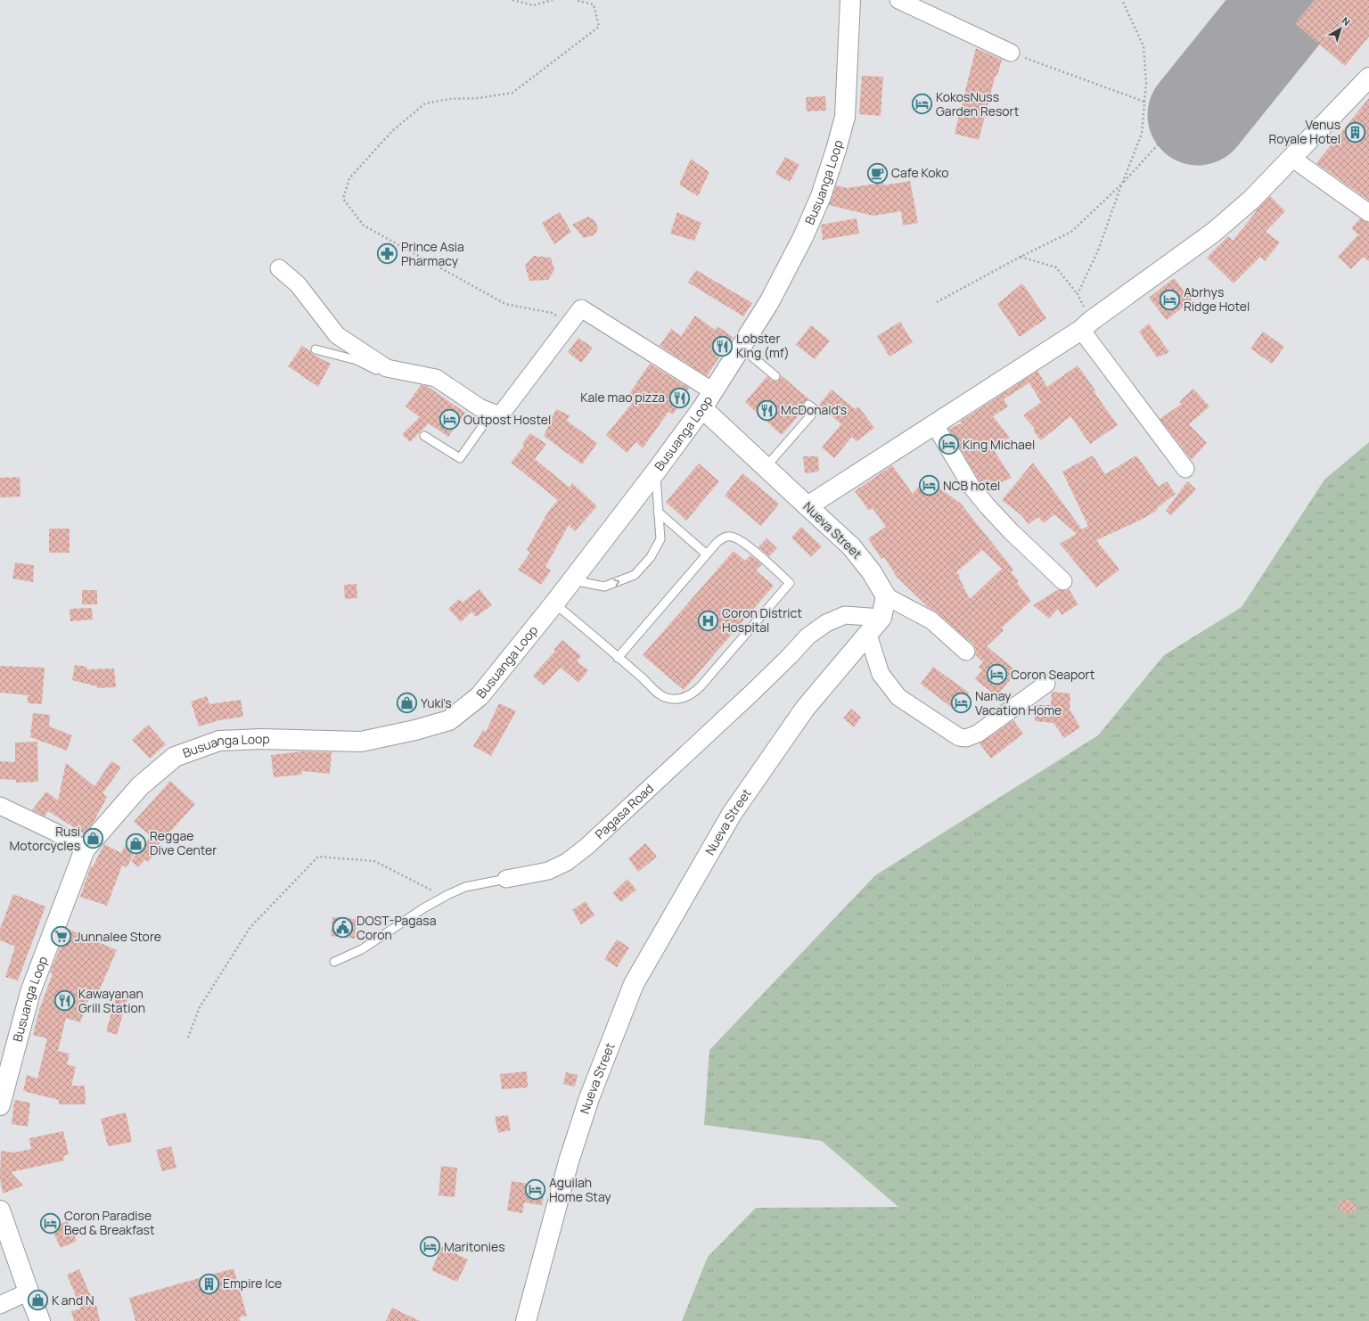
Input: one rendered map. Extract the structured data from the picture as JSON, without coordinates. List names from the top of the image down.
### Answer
{
  "streets": {
    "main road": ["Busuanga Loop", "Nueva Street"],
    "street": ["Pagasa Road"]
  },
  "crossings": [
    ["Busuanga Loop", "Nueva Street"],
    ["Nueva Street", "Pagasa Road"]
  ],
  "places": {
    "hotel": [
      "KokosNuss Garden Resort",
      "Abrhys Ridge Hotel",
      "Outpost Hostel",
      "King Michael",
      "NCB hotel",
      "Coron Seaport",
      "Nanay Vacation Home",
      "Aguilah Home Stay",
      "Coron Paradise Bed & Breakfast",
      "Maritonies"
    ],
    "building": ["Venus Royale Hotel", "Empire Ice"],
    "cafe": ["Cafe Koko"],
    "pharmacy": ["Prince Asia Pharmacy"],
    "restaurant": [
      "Lobster King (mf)",
      "Kale mao pizza",
      "McDonald's",
      "Kawayanan Grill Station"
    ],
    "hospital": ["Coron District Hospital"],
    "shop": [
      "Yuki's",
      "Rusi Motorcycles",
      "Reggae Dive Center",
      "K and N"
    ],
    "public building": ["DOST-Pagasa Coron"],
    "supermarket": ["Junnalee Store"]
  },
  "north": "top right"
}
